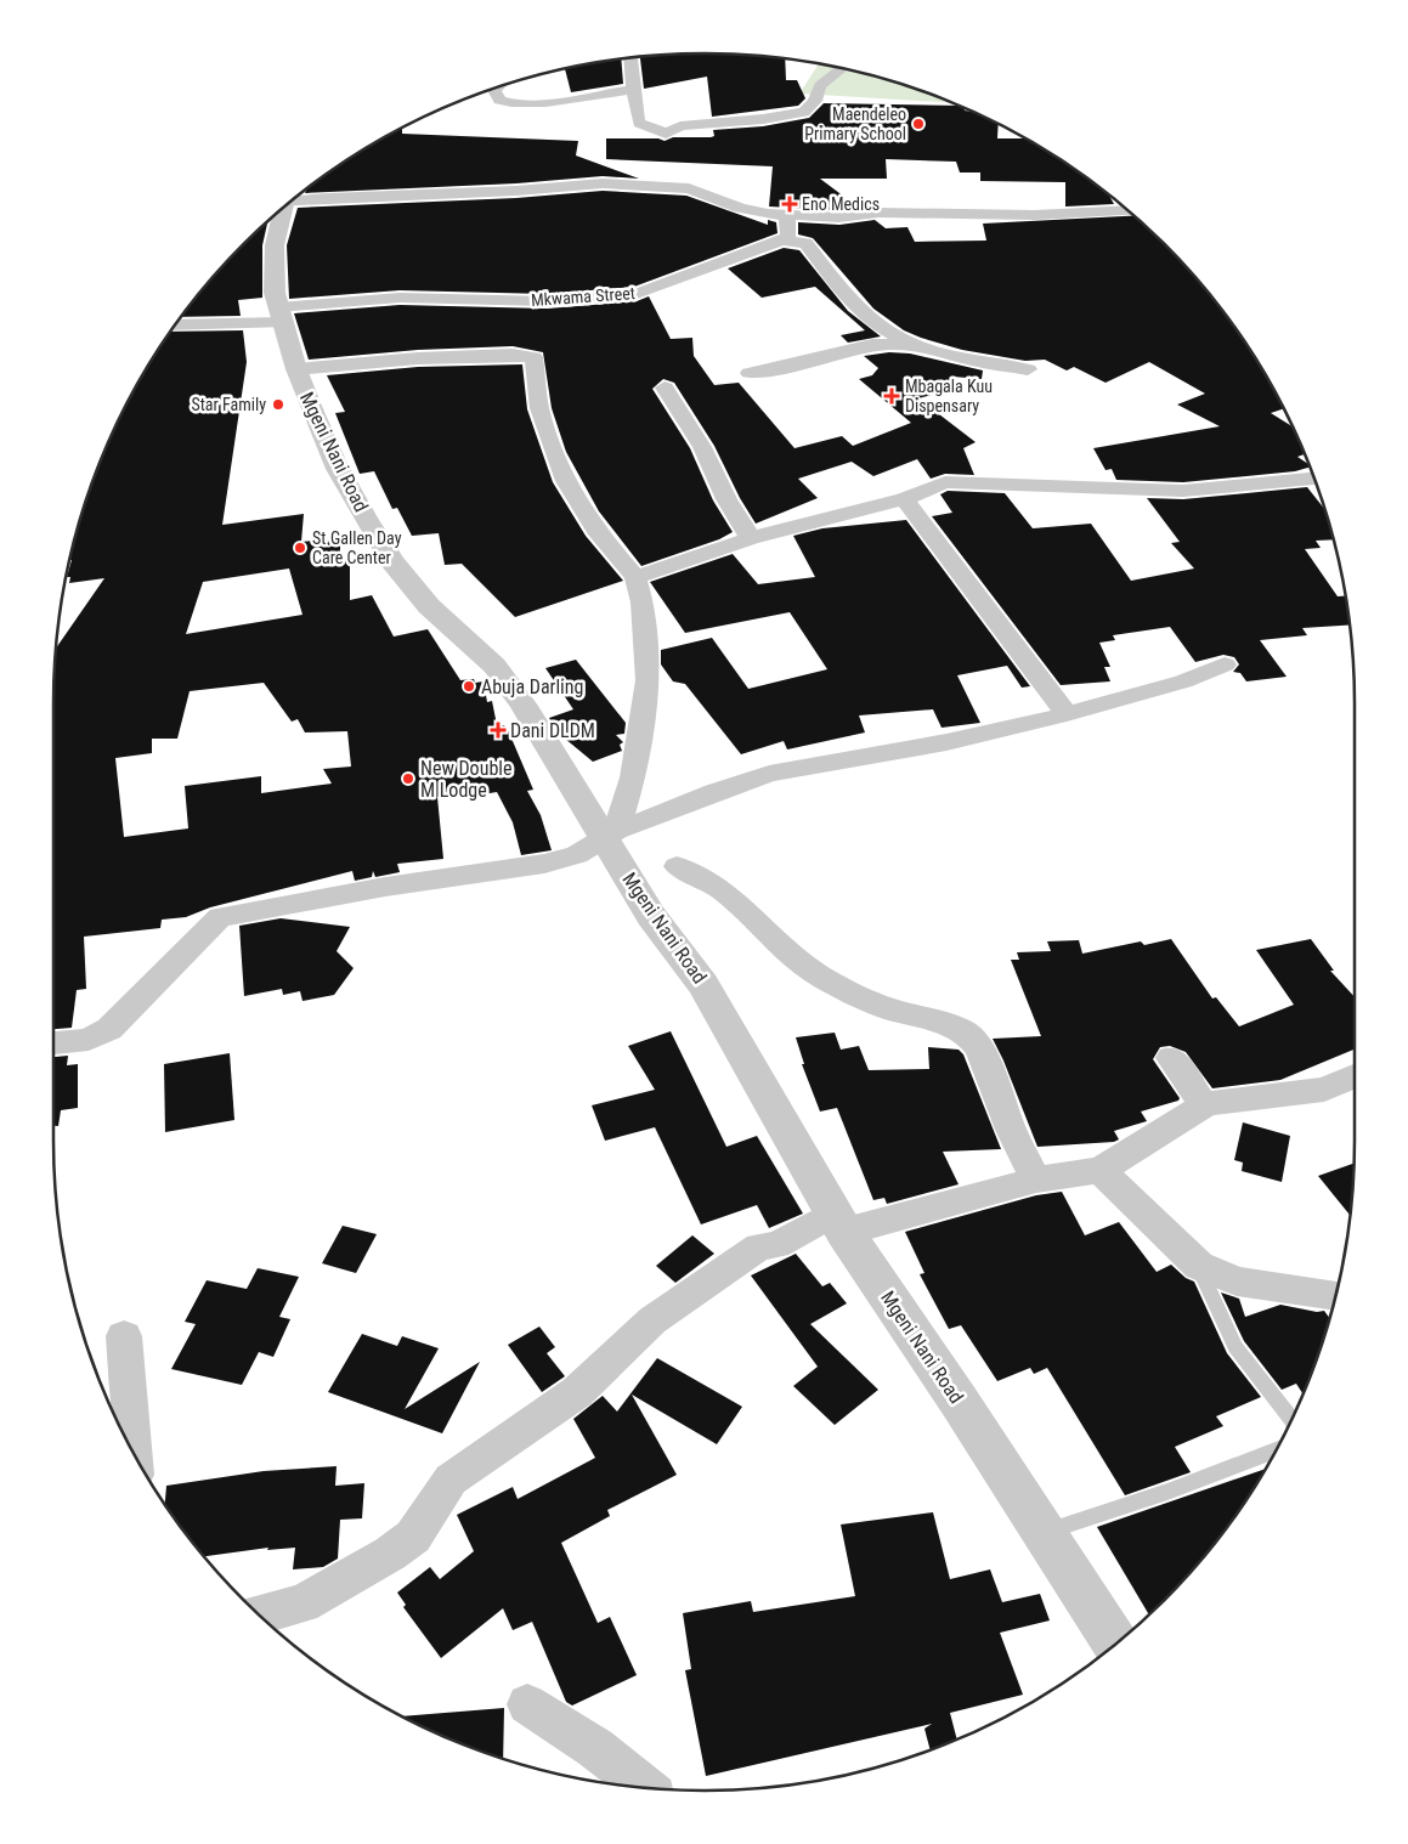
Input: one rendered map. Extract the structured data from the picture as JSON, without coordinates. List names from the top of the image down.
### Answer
{
  "streets": {
    "street": ["Mkwama Street", "Mgeni Nani Road"]
  },
  "crossings": [
    ["Mkwama Street", "Mgeni Nani Road"]
  ],
  "places": {
    "other": [
      "Maendeleo Primary School",
      "Star Family",
      "St.Gallen Day Care Center",
      "Abuja Darling",
      "New Double M Lodge"
    ],
    "health": ["Eno Medics", "Mbagala Kuu Dispensary", "Dani DLDM"]
  }
}
